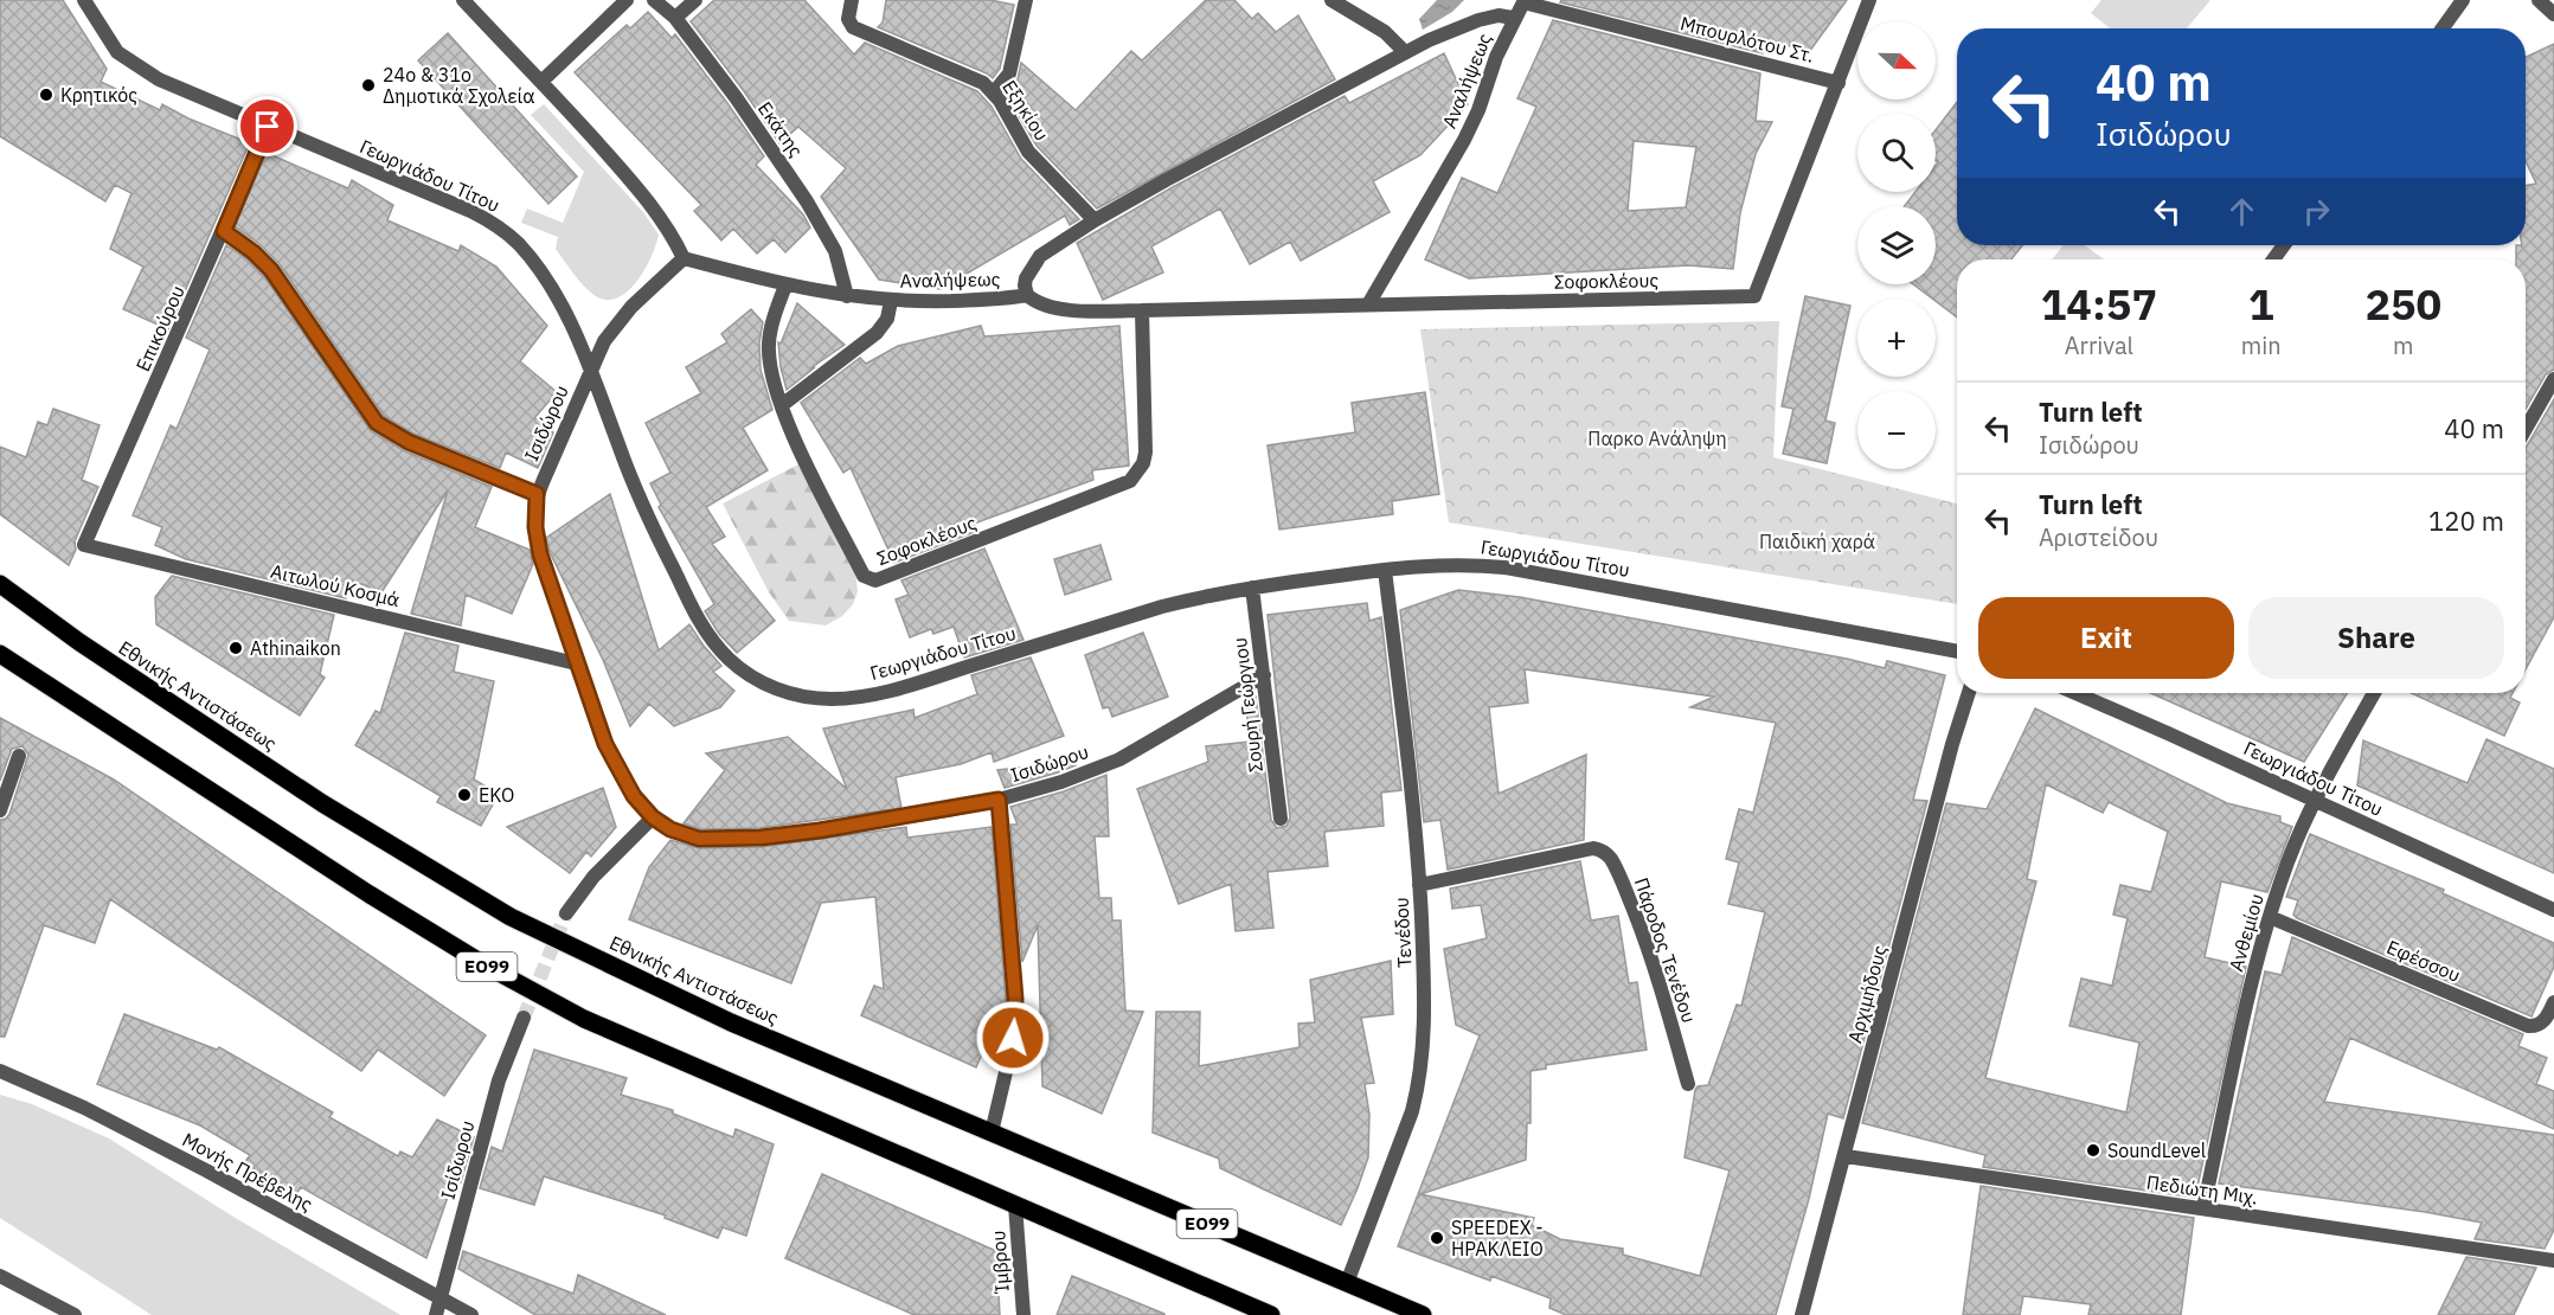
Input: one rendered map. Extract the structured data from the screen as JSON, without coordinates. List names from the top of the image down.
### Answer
{
  "streets": {
    "main road": ["Εθνικής Αντιστάσεως", "ΕΟ99"],
    "street": [
      "Μπουρλότου Στ.",
      "Αναλήψεως",
      "Εξηκίου",
      "Εκάτης",
      "Γεωργιάδου Τίτου",
      "Σοφοκλέους",
      "Επικούρου",
      "Ισιδώρου",
      "Αιτωλού Κοσμά",
      "Σουρή Γεώργιου",
      "Τενέδου",
      "Ανθεμίου",
      "Πάροδος Τενέδου",
      "Εφέσσου",
      "Αρχιμήδους",
      "Ισίδωρου",
      "Μονής Πρέβελης",
      "Πεδιώτη Μιχ.",
      "Ίμβρου"
    ]
  },
  "crossings": [
    ["Μπουρλότου Στ.", "Αναλήψεως"],
    ["Μπουρλότου Στ.", "Σοφοκλέους"],
    ["Αναλήψεως", "Εξηκίου"],
    ["Αναλήψεως", "Εκάτης"],
    ["Αναλήψεως", "Σοφοκλέους"],
    ["Αναλήψεως", "Ισιδώρου"],
    ["Γεωργιάδου Τίτου", "Επικούρου"],
    ["Γεωργιάδου Τίτου", "Ισιδώρου"],
    ["Γεωργιάδου Τίτου", "Σουρή Γεώργιου"],
    ["Γεωργιάδου Τίτου", "Τενέδου"],
    ["Γεωργιάδου Τίτου", "Ανθεμίου"],
    ["Επικούρου", "Αιτωλού Κοσμά"],
    ["Ισιδώρου", "Αιτωλού Κοσμά"],
    ["Ισιδώρου", "Σουρή Γεώργιου"],
    ["Εθνικής Αντιστάσεως", "Τενέδου"],
    ["Τενέδου", "Πάροδος Τενέδου"],
    ["Ανθεμίου", "Εφέσσου"],
    ["Ανθεμίου", "Πεδιώτη Μιχ."],
    ["ΕΟ99", "Ίμβρου"],
    ["Αρχιμήδους", "Πεδιώτη Μιχ."],
    ["Ισίδωρου", "Μονής Πρέβελης"]
  ],
  "parks": ["Παρκο Ανάληψη", "Παιδική χαρά"],
  "places": [
    "24ο & 31ο Δημοτικά Σχολεία",
    "Κρητικός",
    "Athinaikon",
    "EKO",
    "SoundLevel",
    "SPEEDEX - ΗΡΑΚΛΕΙΟ"
  ],
  "north": "right",
  "page": {
    "map_buttons": ["+", "−"],
    "turn": ["40 m", "Ισιδώρου"],
    "eta": [
      "14:57",
      "Arrival",
      "1",
      "min",
      "250",
      "m"
    ],
    "list": [
      {
        "name": "Turn left",
        "note": "Ισιδώρου",
        "value": "40 m"
      },
      {
        "name": "Turn left",
        "note": "Αριστείδου",
        "value": "120 m"
      }
    ],
    "buttons": ["Exit", "Share"]
  }
}
